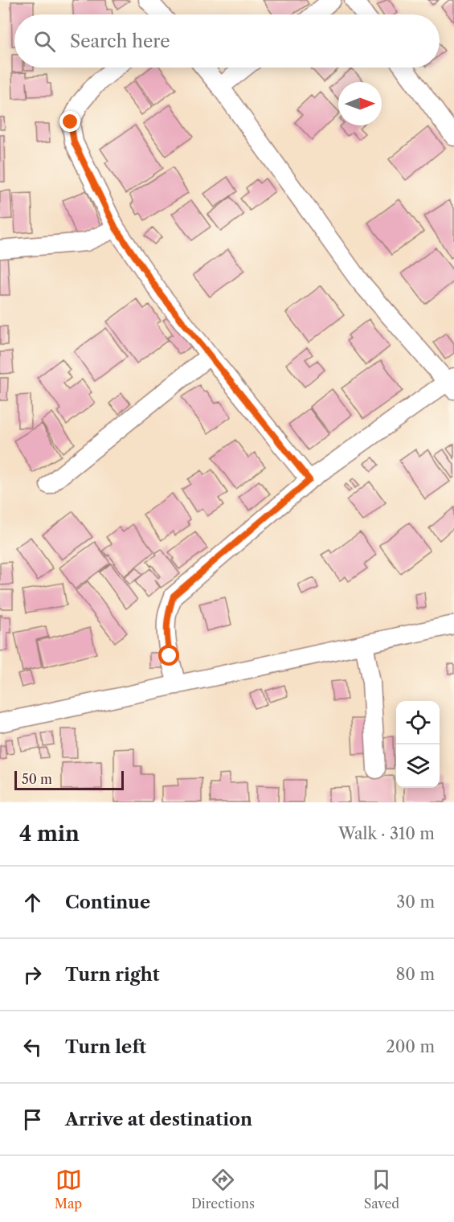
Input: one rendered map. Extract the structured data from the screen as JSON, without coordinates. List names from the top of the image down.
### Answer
{
  "scale_bar": "50 m",
  "north": "right",
  "page": {
    "search": "Search here",
    "scale": "50 m",
    "heading": ["4 min", "Walk · 310 m"],
    "list": [
      ["Continue", "30 m"],
      ["Turn right", "80 m"],
      ["Turn left", "200 m"],
      "Arrive at destination"
    ],
    "nav": ["Map", "Directions", "Saved"]
  }
}
